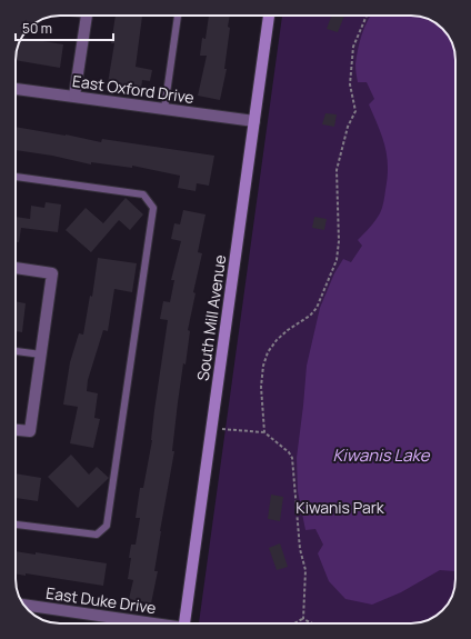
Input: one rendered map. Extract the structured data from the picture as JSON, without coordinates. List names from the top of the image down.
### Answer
{
  "streets": {
    "street": ["East Oxford Drive", "South Mill Avenue", "East Duke Drive"]
  },
  "crossings": [
    ["East Oxford Drive", "South Mill Avenue"]
  ],
  "water": ["Kiwanis Lake"],
  "parks": ["Kiwanis Park"],
  "scale_bar": "50 m"
}
